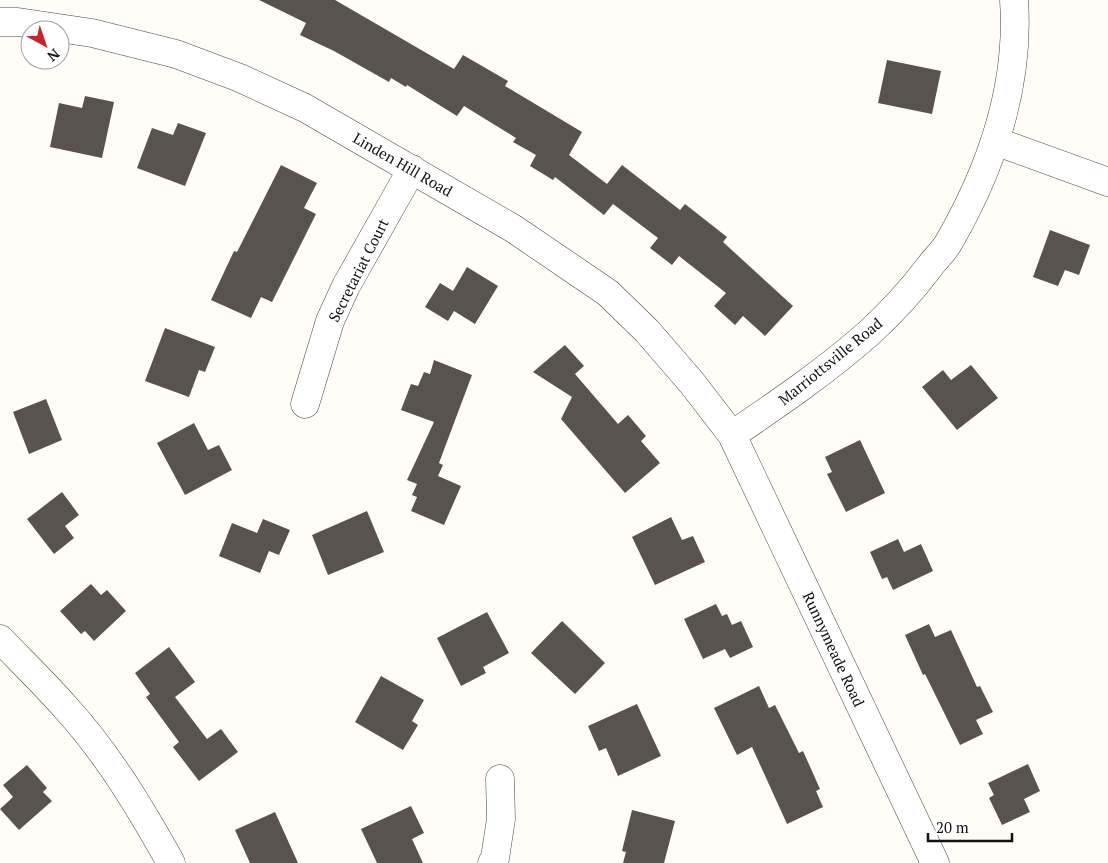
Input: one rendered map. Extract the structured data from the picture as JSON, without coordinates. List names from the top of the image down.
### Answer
{
  "streets": {
    "street": [
      "Linden Hill Road",
      "Secretariat Court",
      "Marriottsville Road",
      "Runnymeade Road"
    ]
  },
  "crossings": [
    ["Linden Hill Road", "Secretariat Court"],
    ["Linden Hill Road", "Marriottsville Road"],
    ["Linden Hill Road", "Runnymeade Road"],
    ["Marriottsville Road", "Runnymeade Road"]
  ],
  "scale_bar": "20 m",
  "north": "bottom right"
}
